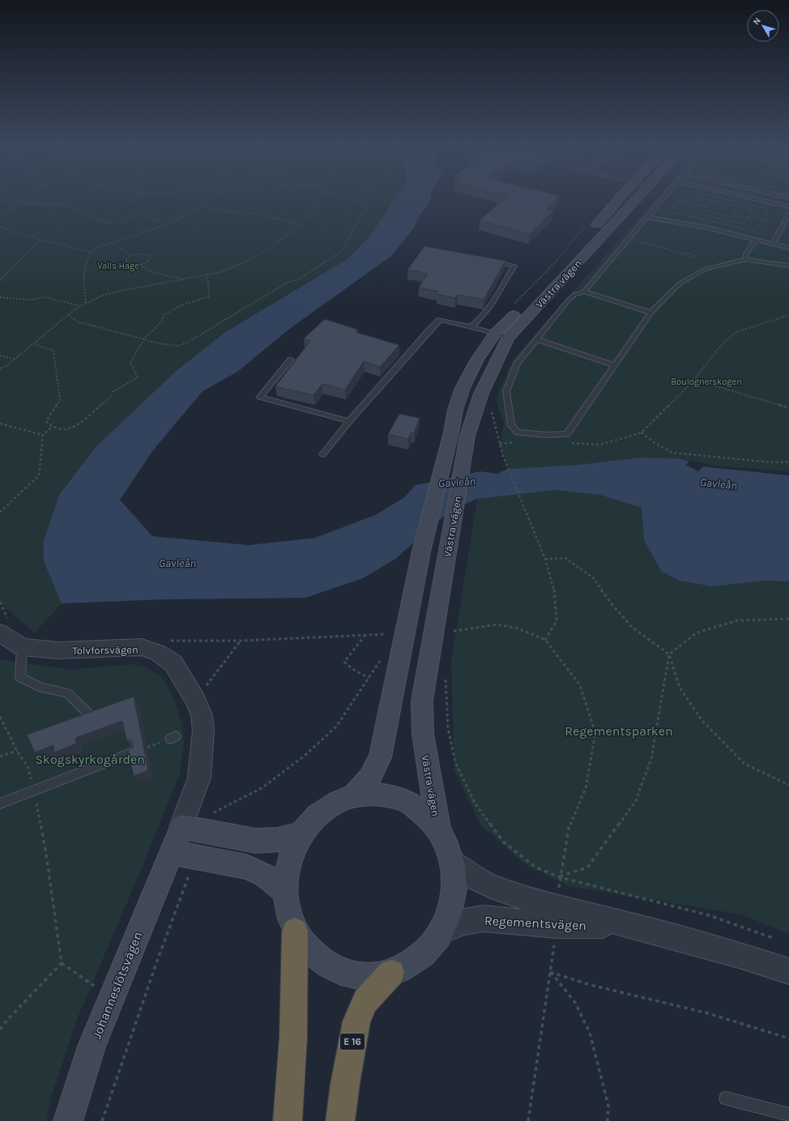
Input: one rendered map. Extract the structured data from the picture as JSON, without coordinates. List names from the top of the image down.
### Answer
{
  "streets": {
    "highway": ["E 16"],
    "main road": ["Västra vägen", "Johanneslötsvägen"],
    "street": ["Tolvforsvägen", "Regementsvägen"]
  },
  "crossings": [
    ["Tolvforsvägen", "Johanneslötsvägen"]
  ],
  "water": ["Gavleån"],
  "parks": [
    "Valls Hage",
    "Boulognerskogen",
    "Regementsparken",
    "Skogskyrkogården"
  ],
  "north": "top left"
}
